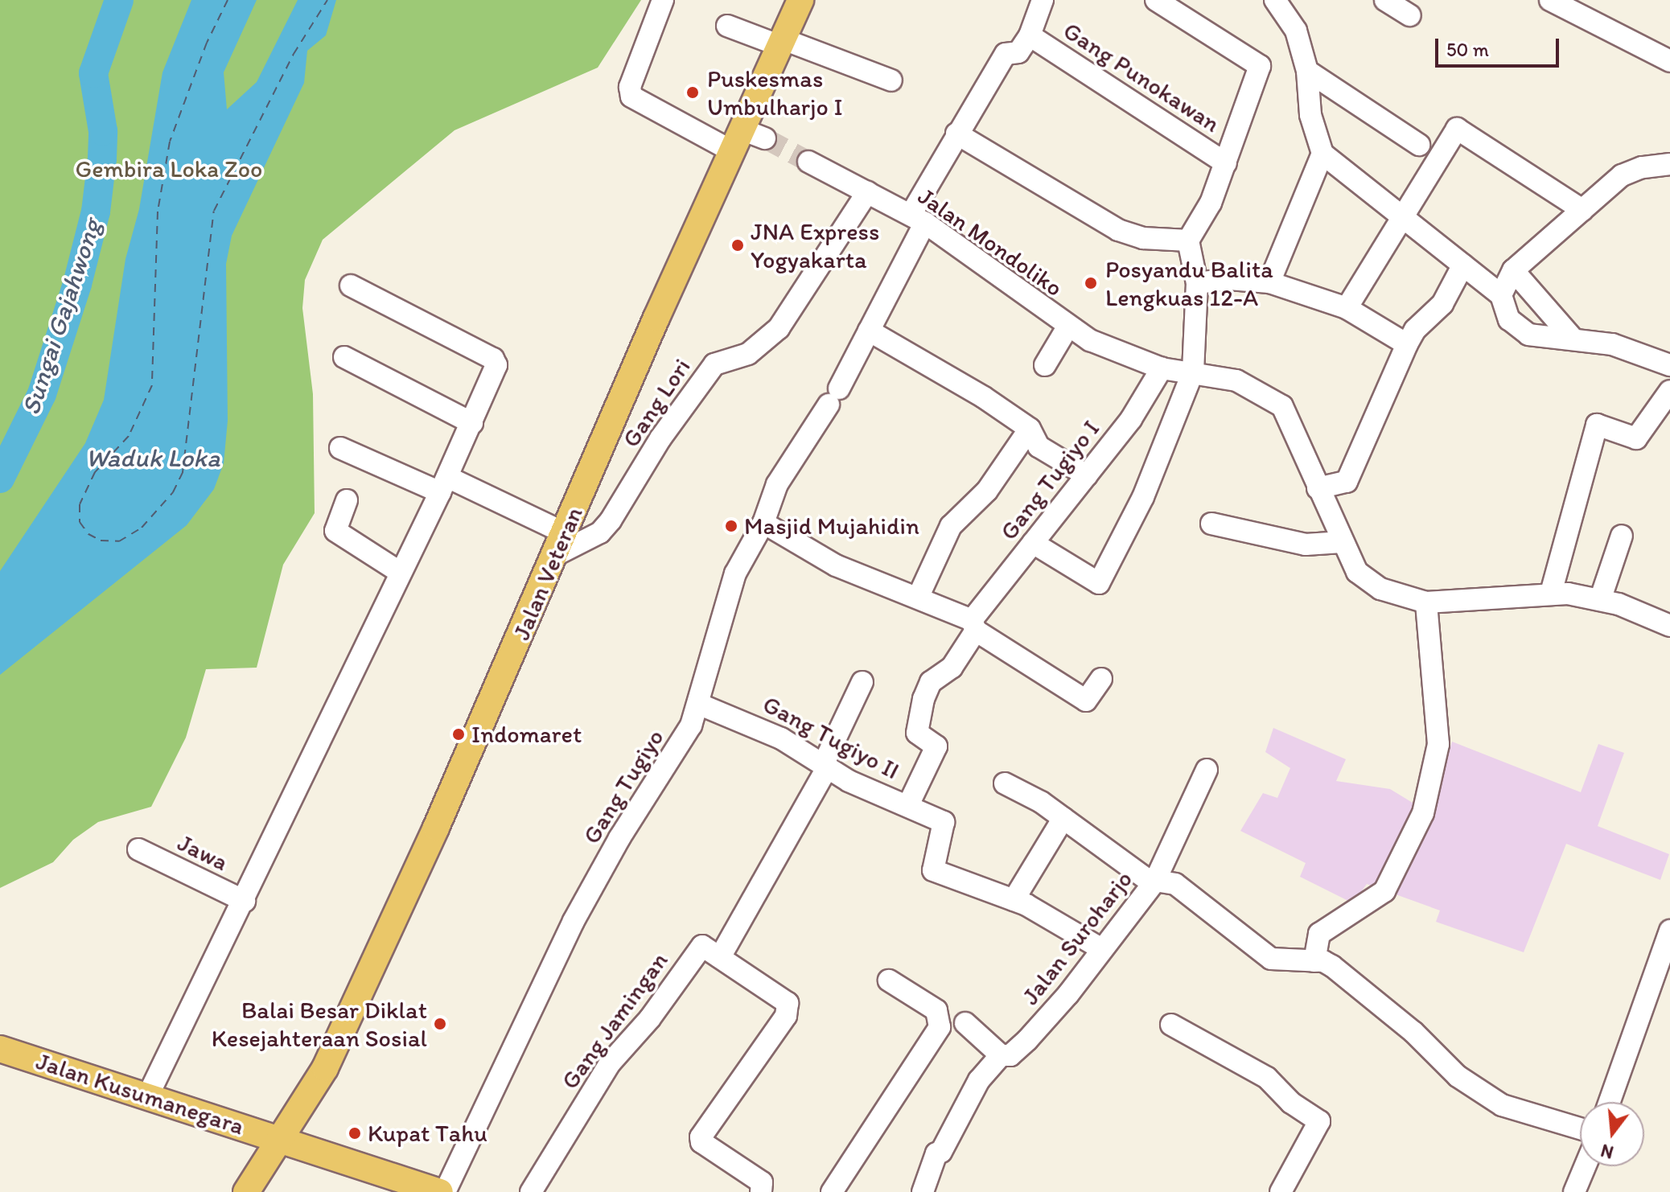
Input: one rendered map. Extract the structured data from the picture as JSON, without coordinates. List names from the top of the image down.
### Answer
{
  "streets": {
    "main road": ["Jalan Veteran", "Jalan Kusumanegara"],
    "street": [
      "Gang Punokawan",
      "Jalan Mondoliko",
      "Gang Lori",
      "Gang Tugiyo I",
      "Gang Tugiyo II",
      "Gang Tugiyo",
      "Jawa",
      "Jalan Suroharjo",
      "Gang Jamingan"
    ]
  },
  "crossings": [
    ["Gang Punokawan", "Gang Tugiyo"],
    ["Jalan Mondoliko", "Gang Lori"],
    ["Jalan Mondoliko", "Gang Tugiyo I"],
    ["Jalan Mondoliko", "Gang Tugiyo"],
    ["Gang Lori", "Jalan Veteran"],
    ["Gang Tugiyo I", "Gang Tugiyo II"],
    ["Jalan Veteran", "Jalan Kusumanegara"],
    ["Gang Tugiyo II", "Gang Tugiyo"],
    ["Gang Tugiyo", "Jalan Kusumanegara"]
  ],
  "water": ["Sungai Gajahwong", "Waduk Loka"],
  "parks": ["Gembira Loka Zoo"],
  "places": [
    "Puskesmas Umbulharjo I",
    "JNA Express Yogyakarta",
    "Posyandu Balita Lengkuas 12-A",
    "Masjid Mujahidin",
    "Indomaret",
    "Balai Besar Diklat Kesejahteraan Sosial",
    "Kupat Tahu"
  ],
  "scale_bar": "50 m",
  "north": "bottom"
}
